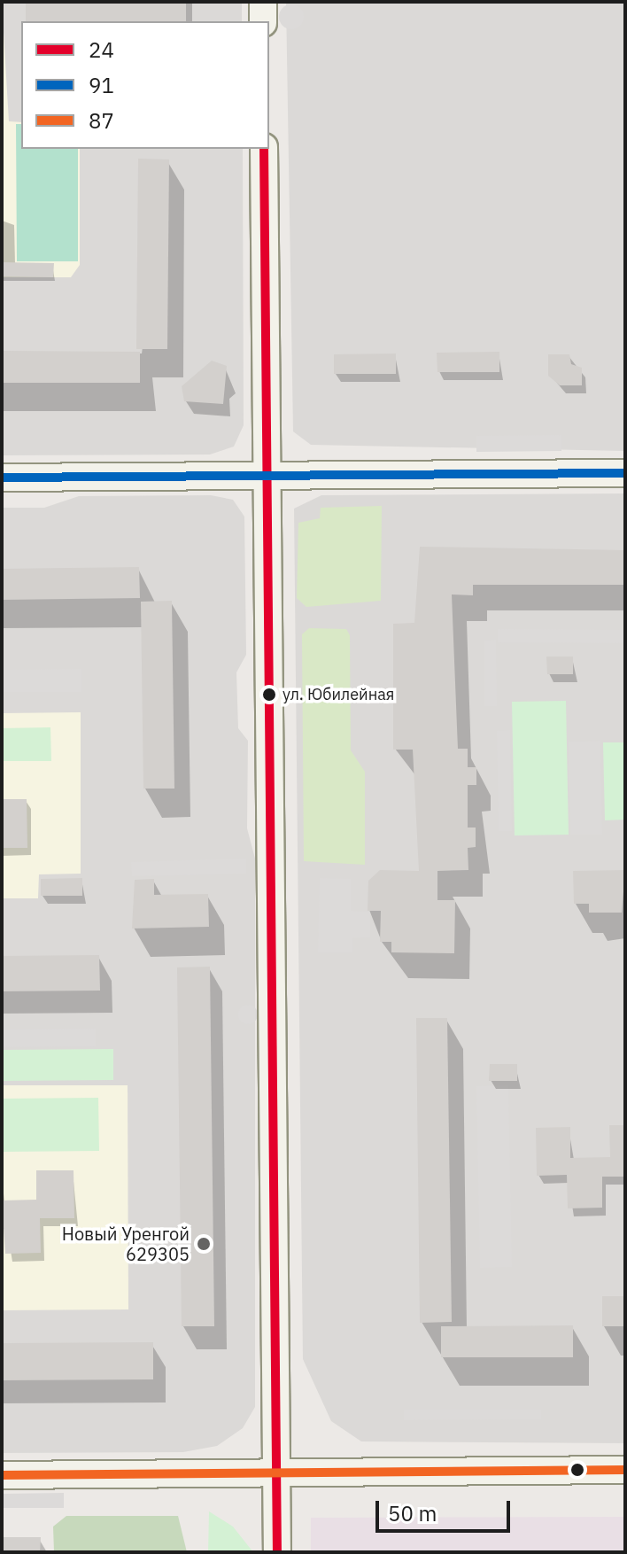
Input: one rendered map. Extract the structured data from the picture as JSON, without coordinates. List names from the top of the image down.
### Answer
{
  "places": ["ул. Юбилейная", "Новый Уренгой 629305"],
  "lines": ["transit line 24", "transit line 91", "transit line 87"],
  "legend": ["24", "91", "87"],
  "scale_bar": "50 m"
}
